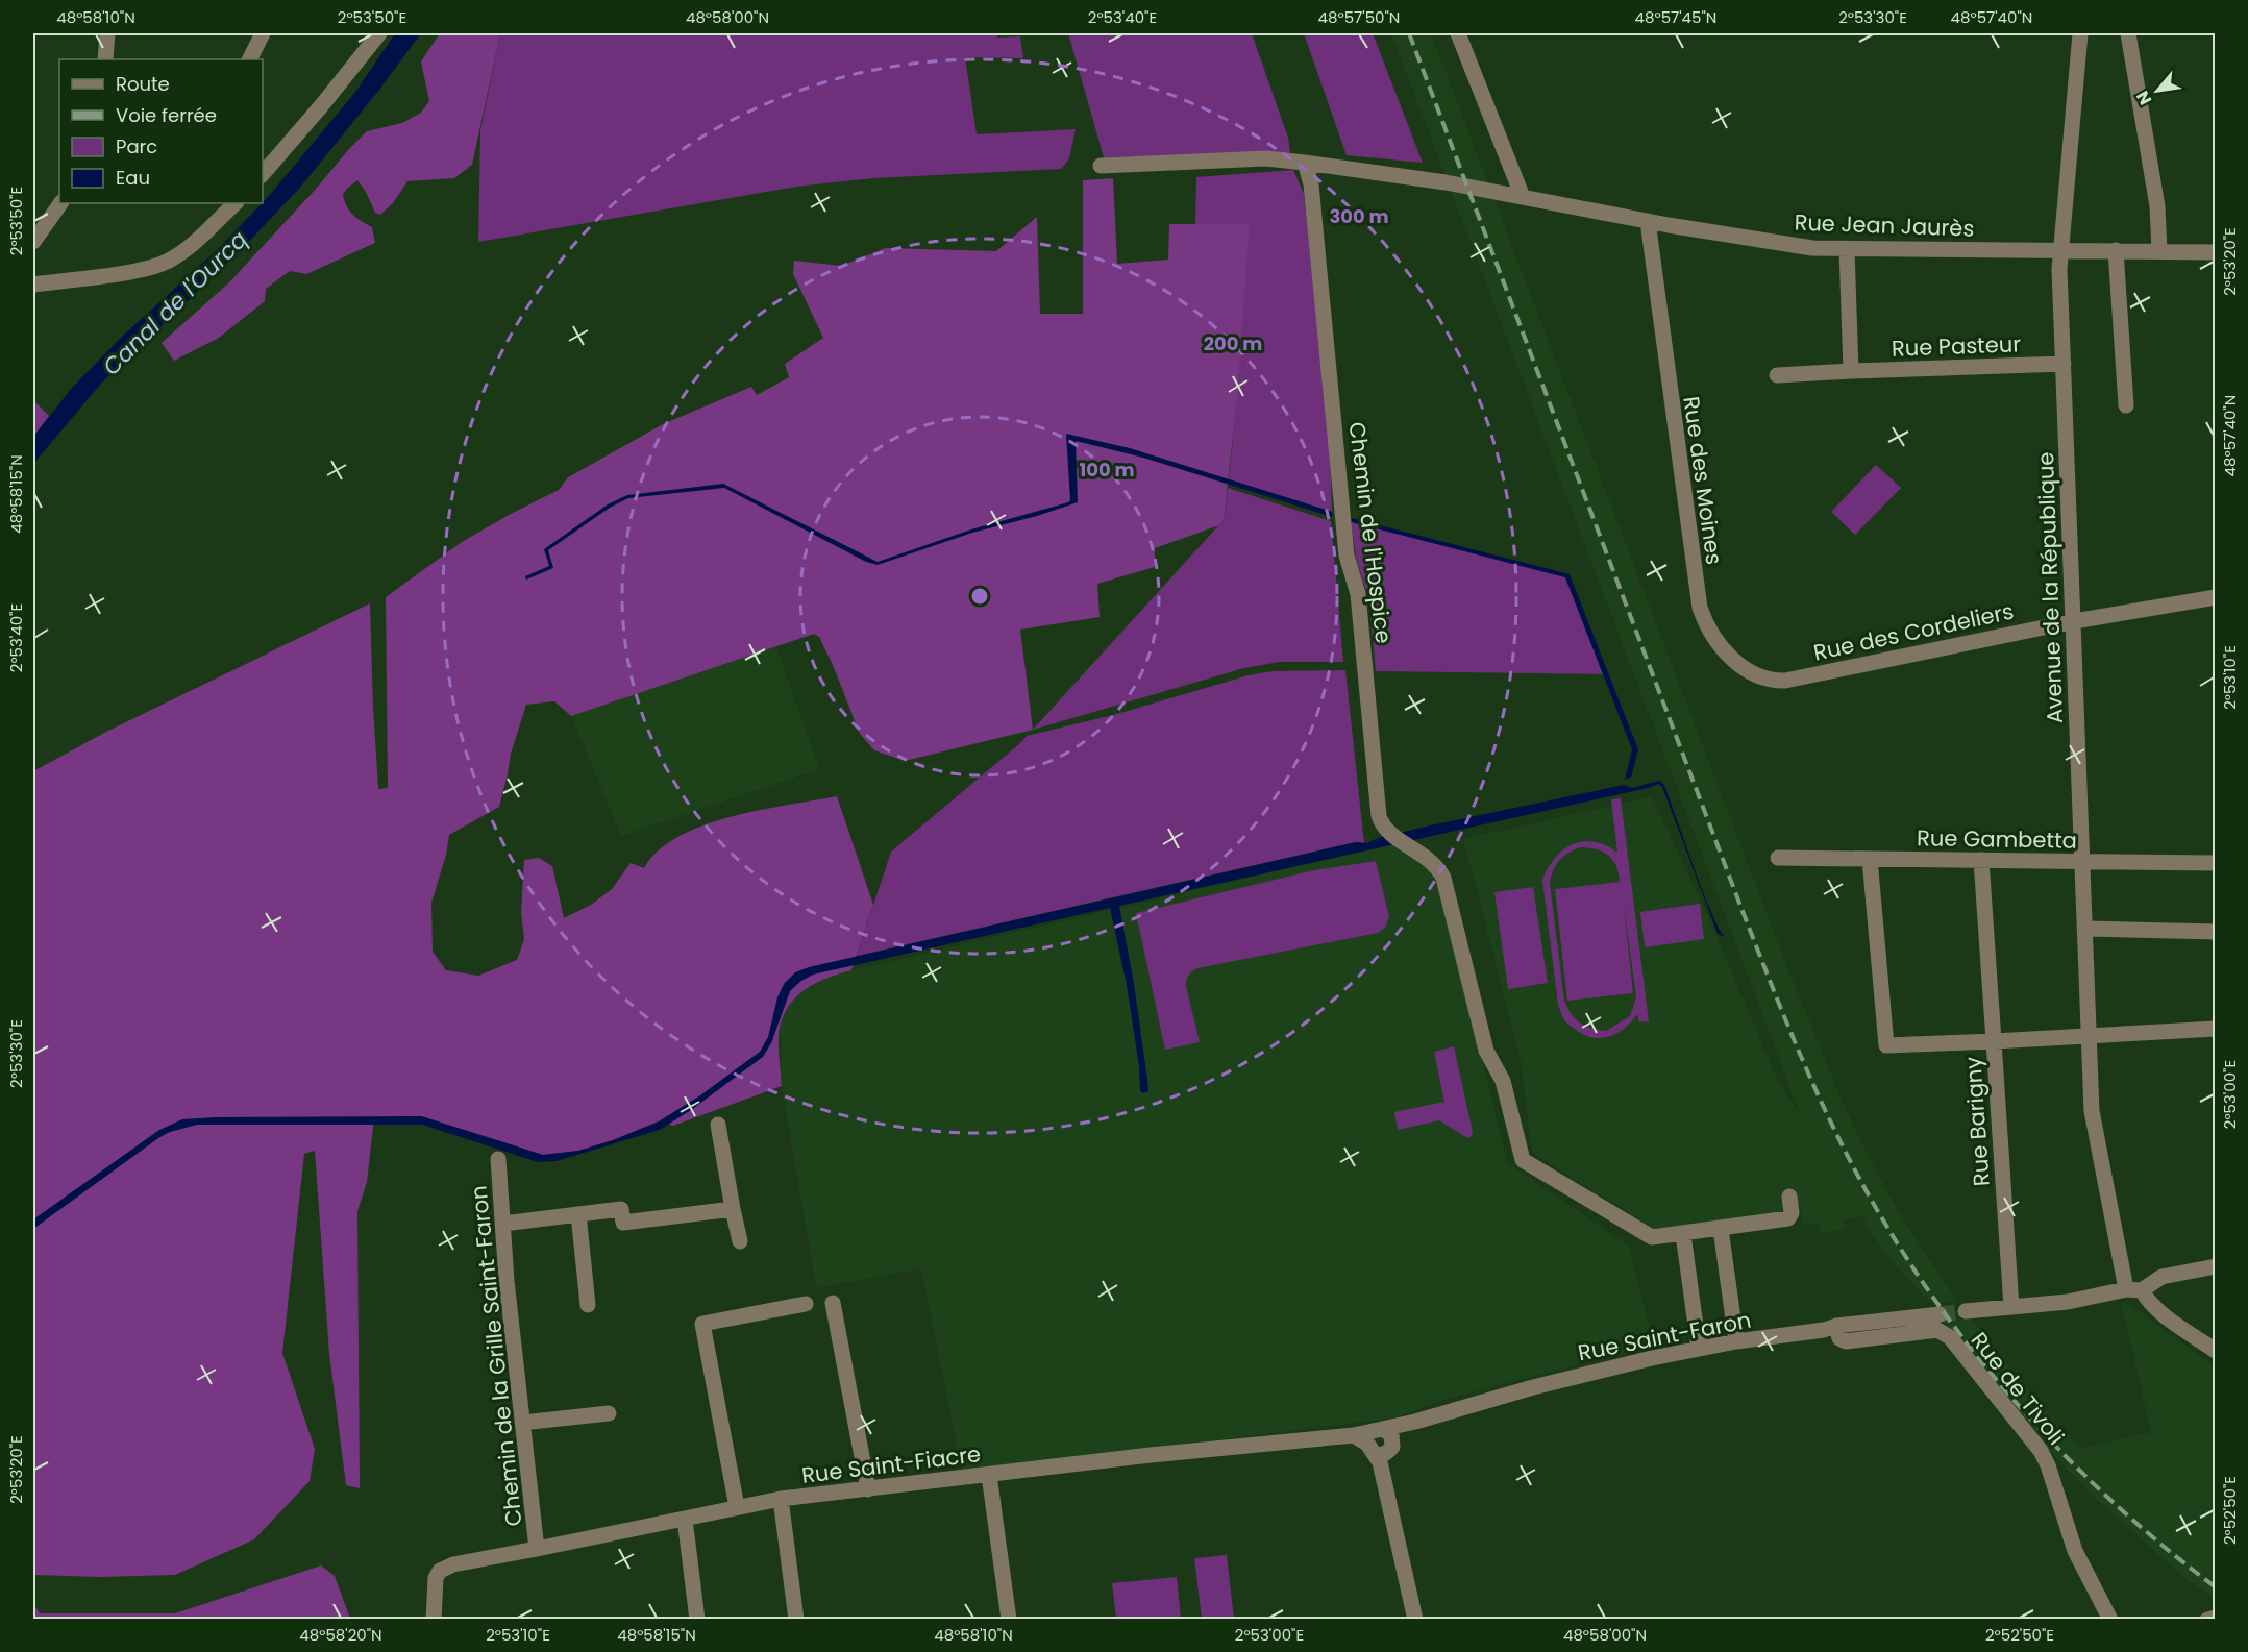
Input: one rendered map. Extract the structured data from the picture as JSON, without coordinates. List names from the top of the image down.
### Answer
{
  "streets": {
    "street": [
      "Rue Jean Jaurès",
      "Rue Pasteur",
      "Rue des Moines",
      "Chemin de l'Hospice",
      "Avenue de la République",
      "Rue des Cordeliers",
      "Rue Gambetta",
      "Rue Barigny",
      "Rue Saint-Faron",
      "Chemin de la Grille Saint-Faron",
      "Rue de Tivoli",
      "Rue Saint-Fiacre"
    ]
  },
  "crossings": [
    ["Rue Jean Jaurès", "Rue des Moines"],
    ["Rue Jean Jaurès", "Chemin de l'Hospice"],
    ["Rue Jean Jaurès", "Avenue de la République"],
    ["Rue Pasteur", "Avenue de la République"],
    ["Rue des Moines", "Rue des Cordeliers"],
    ["Avenue de la République", "Rue des Cordeliers"],
    ["Avenue de la République", "Rue Gambetta"],
    ["Avenue de la République", "Rue Barigny"],
    ["Rue Saint-Faron", "Rue de Tivoli"],
    ["Rue Saint-Faron", "Rue Saint-Fiacre"],
    ["Chemin de la Grille Saint-Faron", "Rue Saint-Fiacre"]
  ],
  "water": ["Canal de l'Ourcq"],
  "legend": [
    "Route",
    "Voie ferrée",
    "Parc",
    "Eau"
  ],
  "north": "bottom left",
  "coordinates": [
    "48°58'10\"N",
    "2°53'50\"E",
    "48°58'00\"N",
    "2°53'40\"E",
    "48°57'50\"N",
    "48°57'45\"N",
    "2°53'30\"E",
    "48°57'40\"N",
    "2°53'20\"E",
    "48°58'15\"N",
    "2°53'10\"E",
    "2°53'00\"E",
    "2°52'50\"E",
    "48°58'20\"N"
  ],
  "rings": ["300 m", "200 m", "100 m"]
}
